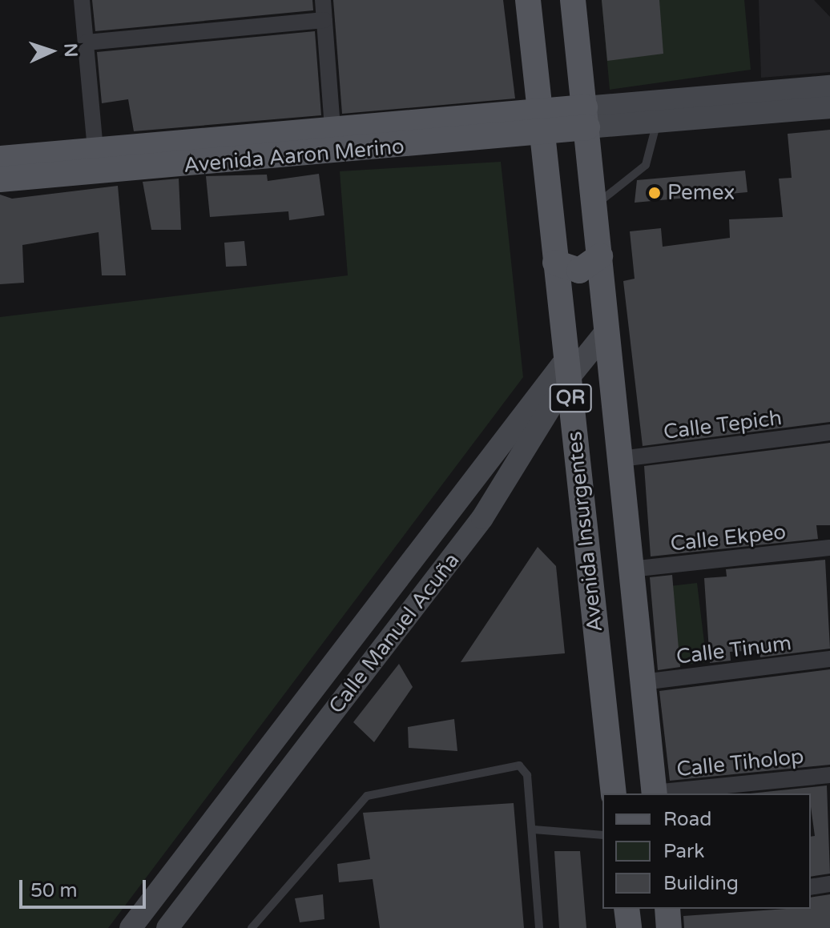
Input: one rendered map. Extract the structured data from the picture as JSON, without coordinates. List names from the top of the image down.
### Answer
{
  "streets": {
    "main road": [
      "Avenida Aaron Merino",
      "QR",
      "Avenida Insurgentes",
      "Calle Manuel Acuña"
    ],
    "street": [
      "Calle Tepich",
      "Calle Ekpeo",
      "Calle Tinum",
      "Calle Tiholop"
    ]
  },
  "crossings": [
    ["Avenida Aaron Merino", "Avenida Insurgentes"],
    ["Calle Tepich", "Avenida Insurgentes"],
    ["Avenida Insurgentes", "Calle Ekpeo"],
    ["Avenida Insurgentes", "Calle Manuel Acuña"],
    ["Avenida Insurgentes", "Calle Tinum"],
    ["Avenida Insurgentes", "Calle Tiholop"]
  ],
  "places": ["Pemex"],
  "legend": ["Road", "Park", "Building"],
  "scale_bar": "50 m",
  "north": "right"
}
